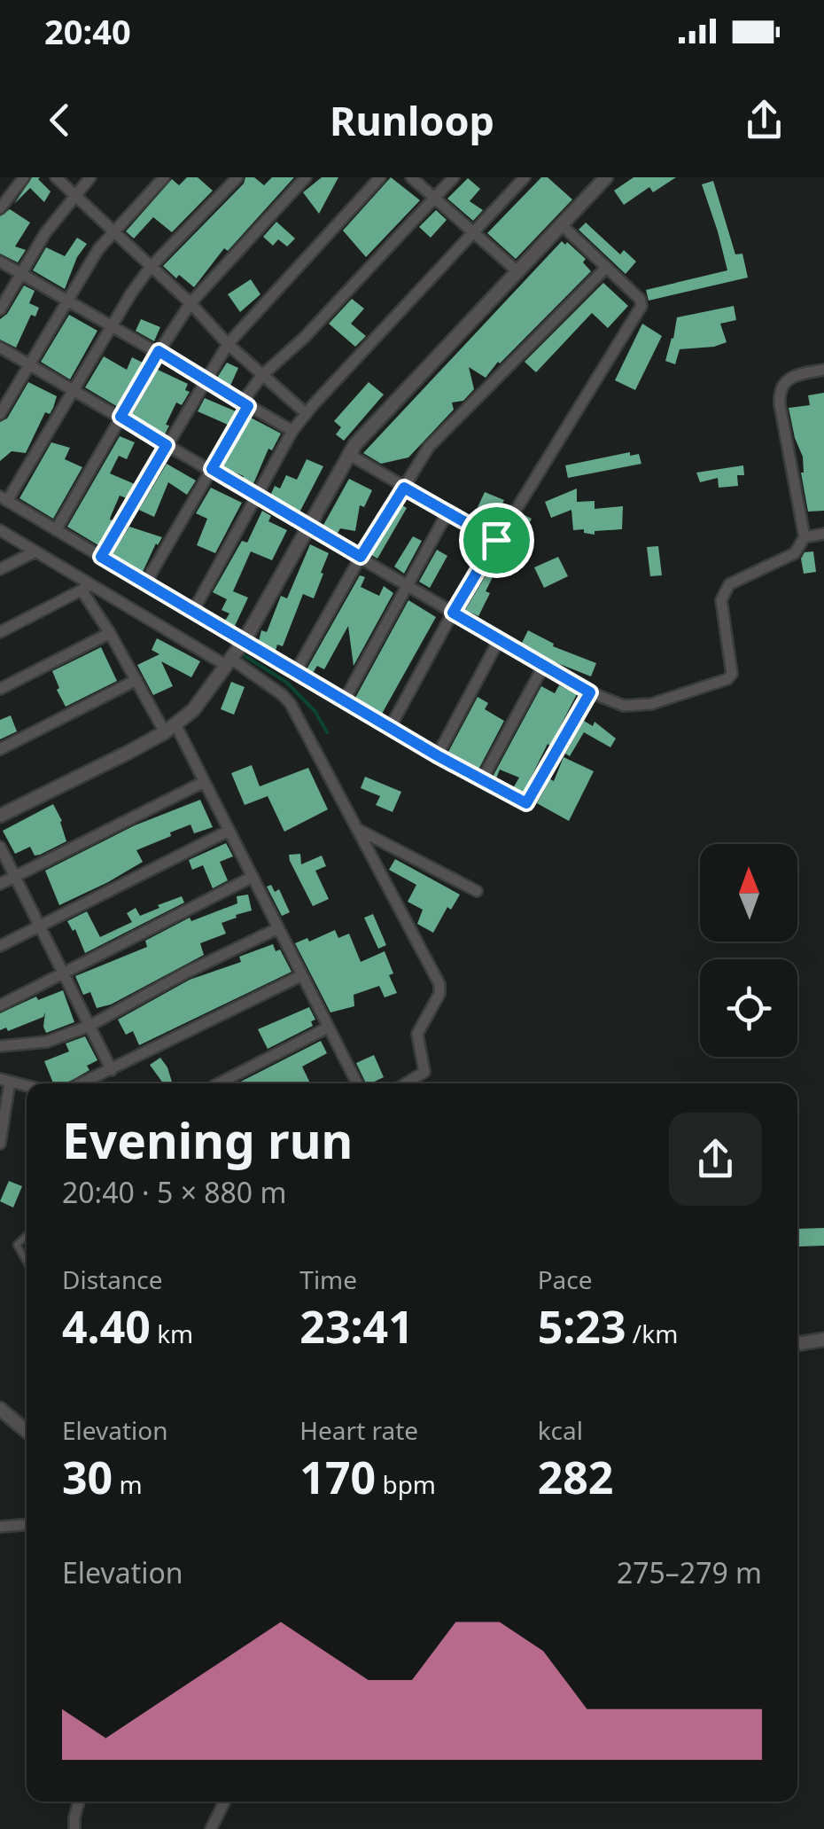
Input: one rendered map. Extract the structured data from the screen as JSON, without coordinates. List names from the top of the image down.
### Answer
{
  "north": "top",
  "page": {
    "status": "20:40",
    "header": "Runloop",
    "heading": ["Evening run", "20:40 · 5 × 880 m"],
    "stats": [
      ["Distance", "4.40 km"],
      ["Time", "23:41"],
      ["Pace", "5:23 /km"],
      ["Elevation", "30 m"],
      ["Heart rate", "170 bpm"],
      ["kcal", "282"]
    ],
    "chart": ["Elevation", "275–279 m"]
  }
}
